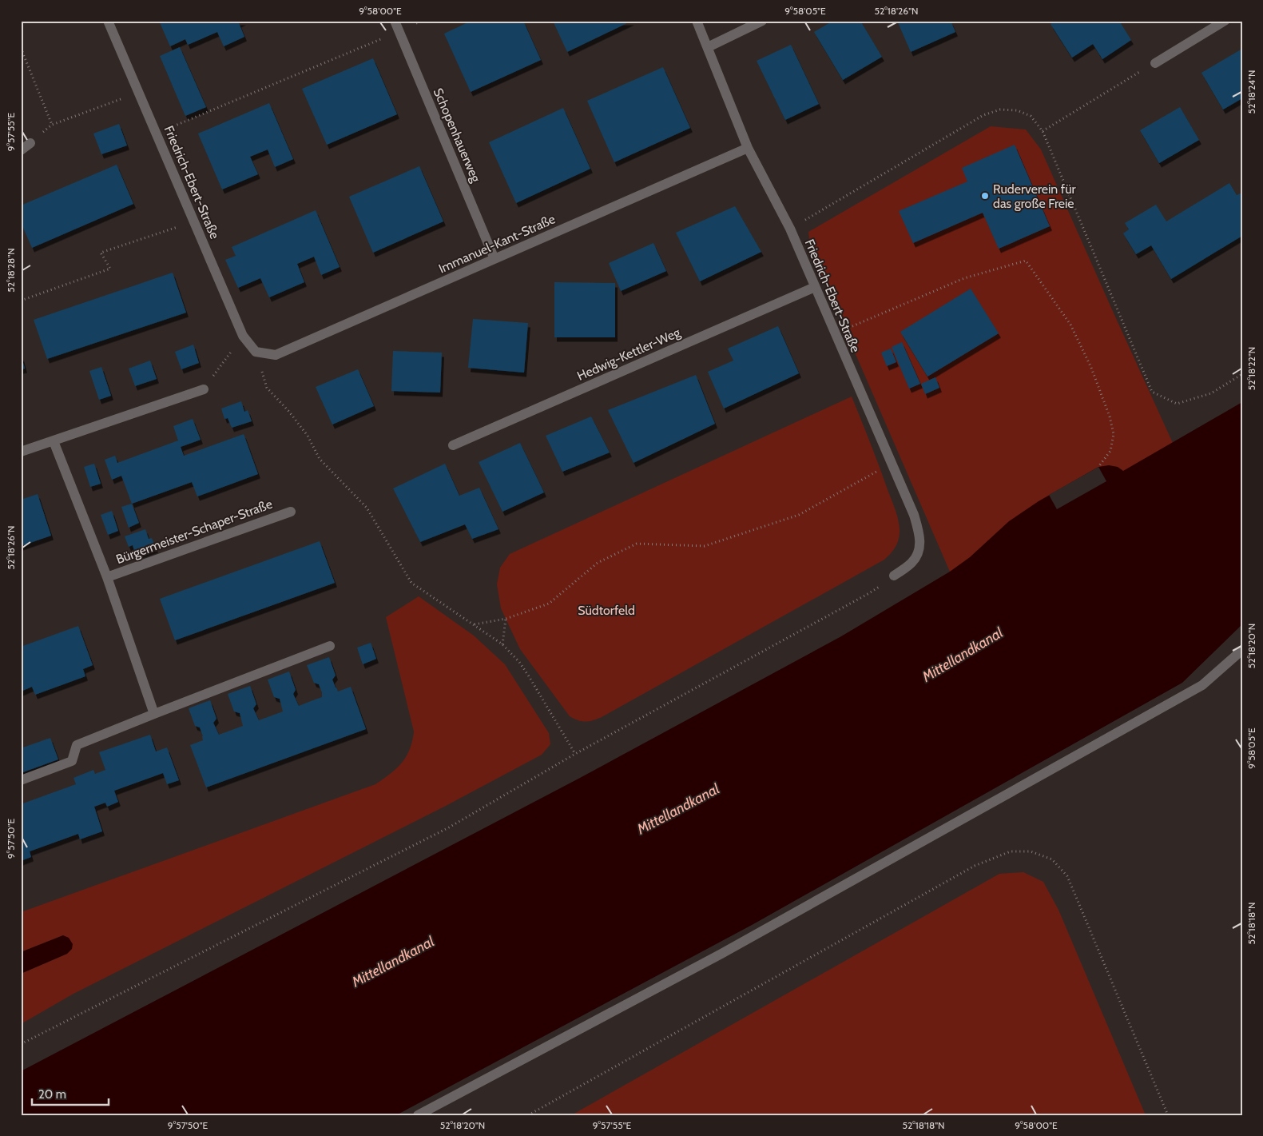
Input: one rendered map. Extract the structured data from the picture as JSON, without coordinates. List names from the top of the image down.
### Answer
{
  "streets": {
    "street": [
      "Schopenhauerweg",
      "Friedrich-Ebert-Straße",
      "Immanuel-Kant-Straße",
      "Hedwig-Kettler-Weg",
      "Bürgermeister-Schaper-Straße"
    ]
  },
  "crossings": [
    ["Schopenhauerweg", "Immanuel-Kant-Straße"],
    ["Friedrich-Ebert-Straße", "Immanuel-Kant-Straße"],
    ["Friedrich-Ebert-Straße", "Hedwig-Kettler-Weg"]
  ],
  "water": ["Mittellandkanal"],
  "parks": ["Südtorfeld"],
  "places": ["Ruderverein für das große Freie"],
  "scale_bar": "20 m",
  "coordinates": [
    "9°58'00\"E",
    "9°58'05\"E",
    "52°18'26\"N",
    "52°18'24\"N",
    "9°57'55\"E",
    "52°18'28\"N",
    "52°18'22\"N",
    "52°18'20\"N",
    "9°57'50\"E",
    "52°18'18\"N"
  ]
}
